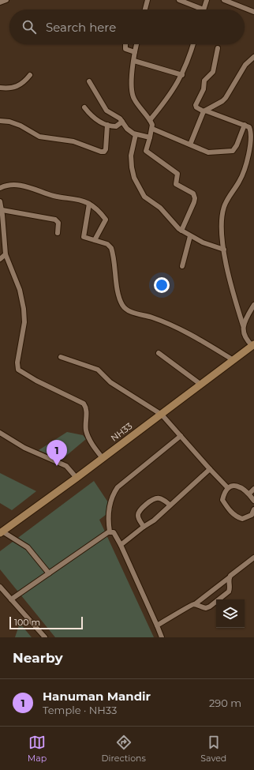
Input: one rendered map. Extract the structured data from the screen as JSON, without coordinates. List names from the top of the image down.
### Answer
{
  "streets": {
    "main road": ["NH33"]
  },
  "scale_bar": "100 m",
  "page": {
    "search": "Search here",
    "pins": "1",
    "scale": "100 m",
    "heading": "Nearby",
    "list": [
      {
        "mark": "1",
        "name": "Hanuman Mandir",
        "note": "Temple · NH33",
        "value": "290 m"
      }
    ],
    "nav": ["Map", "Directions", "Saved"]
  }
}
